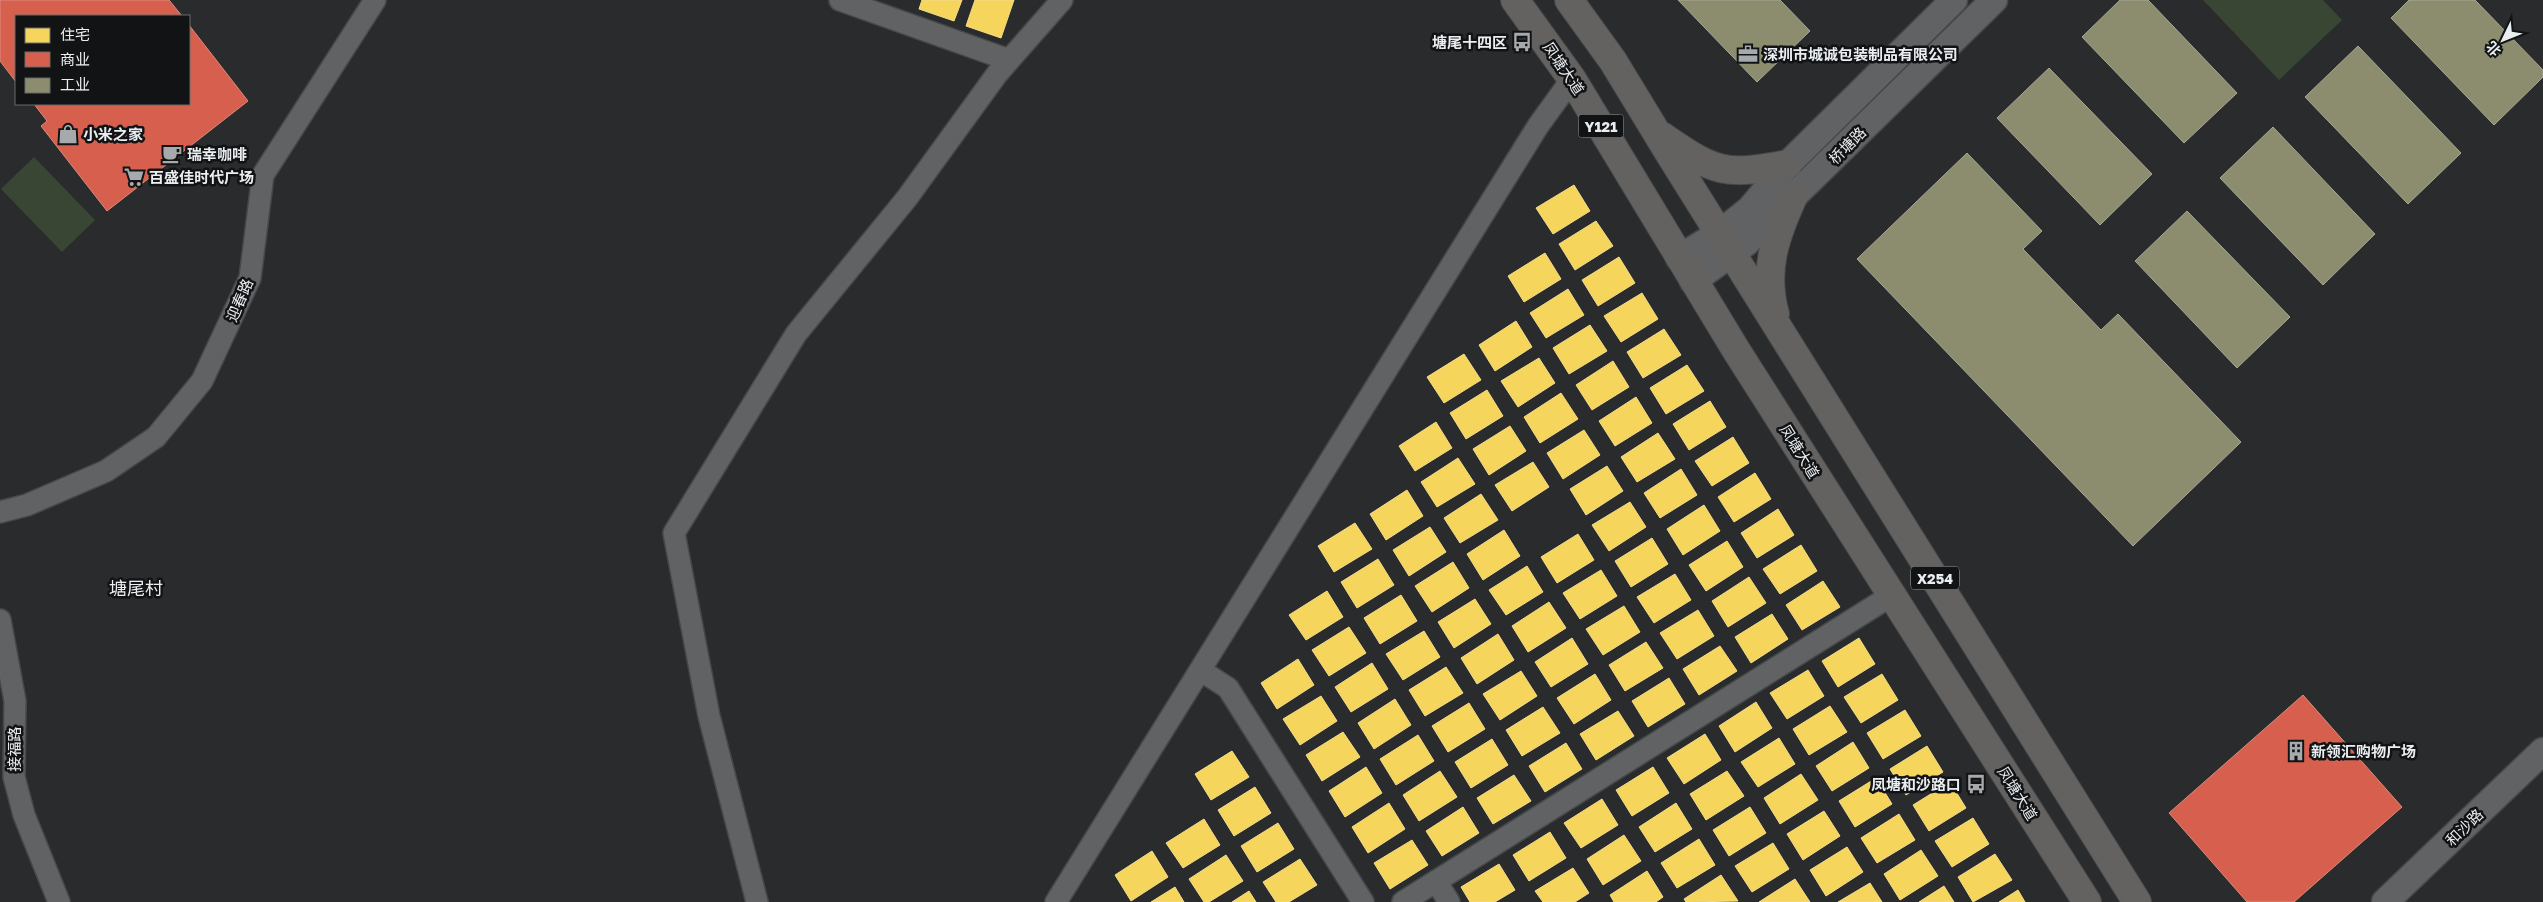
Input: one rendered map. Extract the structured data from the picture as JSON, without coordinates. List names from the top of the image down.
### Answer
{
  "streets": {
    "main road": ["凤塘大道", "Y121", "X254"],
    "street": [
      "桥塘路",
      "迎春路",
      "接福路",
      "和沙路"
    ]
  },
  "crossings": [
    ["凤塘大道", "桥塘路"],
    ["Y121", "桥塘路"],
    ["Y121", "X254"],
    ["桥塘路", "X254"]
  ],
  "districts": ["塘尾村"],
  "places": {
    "bus stop": ["塘尾十四区", "凤塘和沙路口"],
    "office": ["深圳市城诚包装制品有限公司"],
    "shop": ["小米之家"],
    "cafe": ["瑞幸咖啡"],
    "supermarket": ["百盛佳时代广场"],
    "building": ["新领汇购物广场"]
  },
  "legend": ["住宅", "商业", "工业"],
  "north": "bottom left"
}
